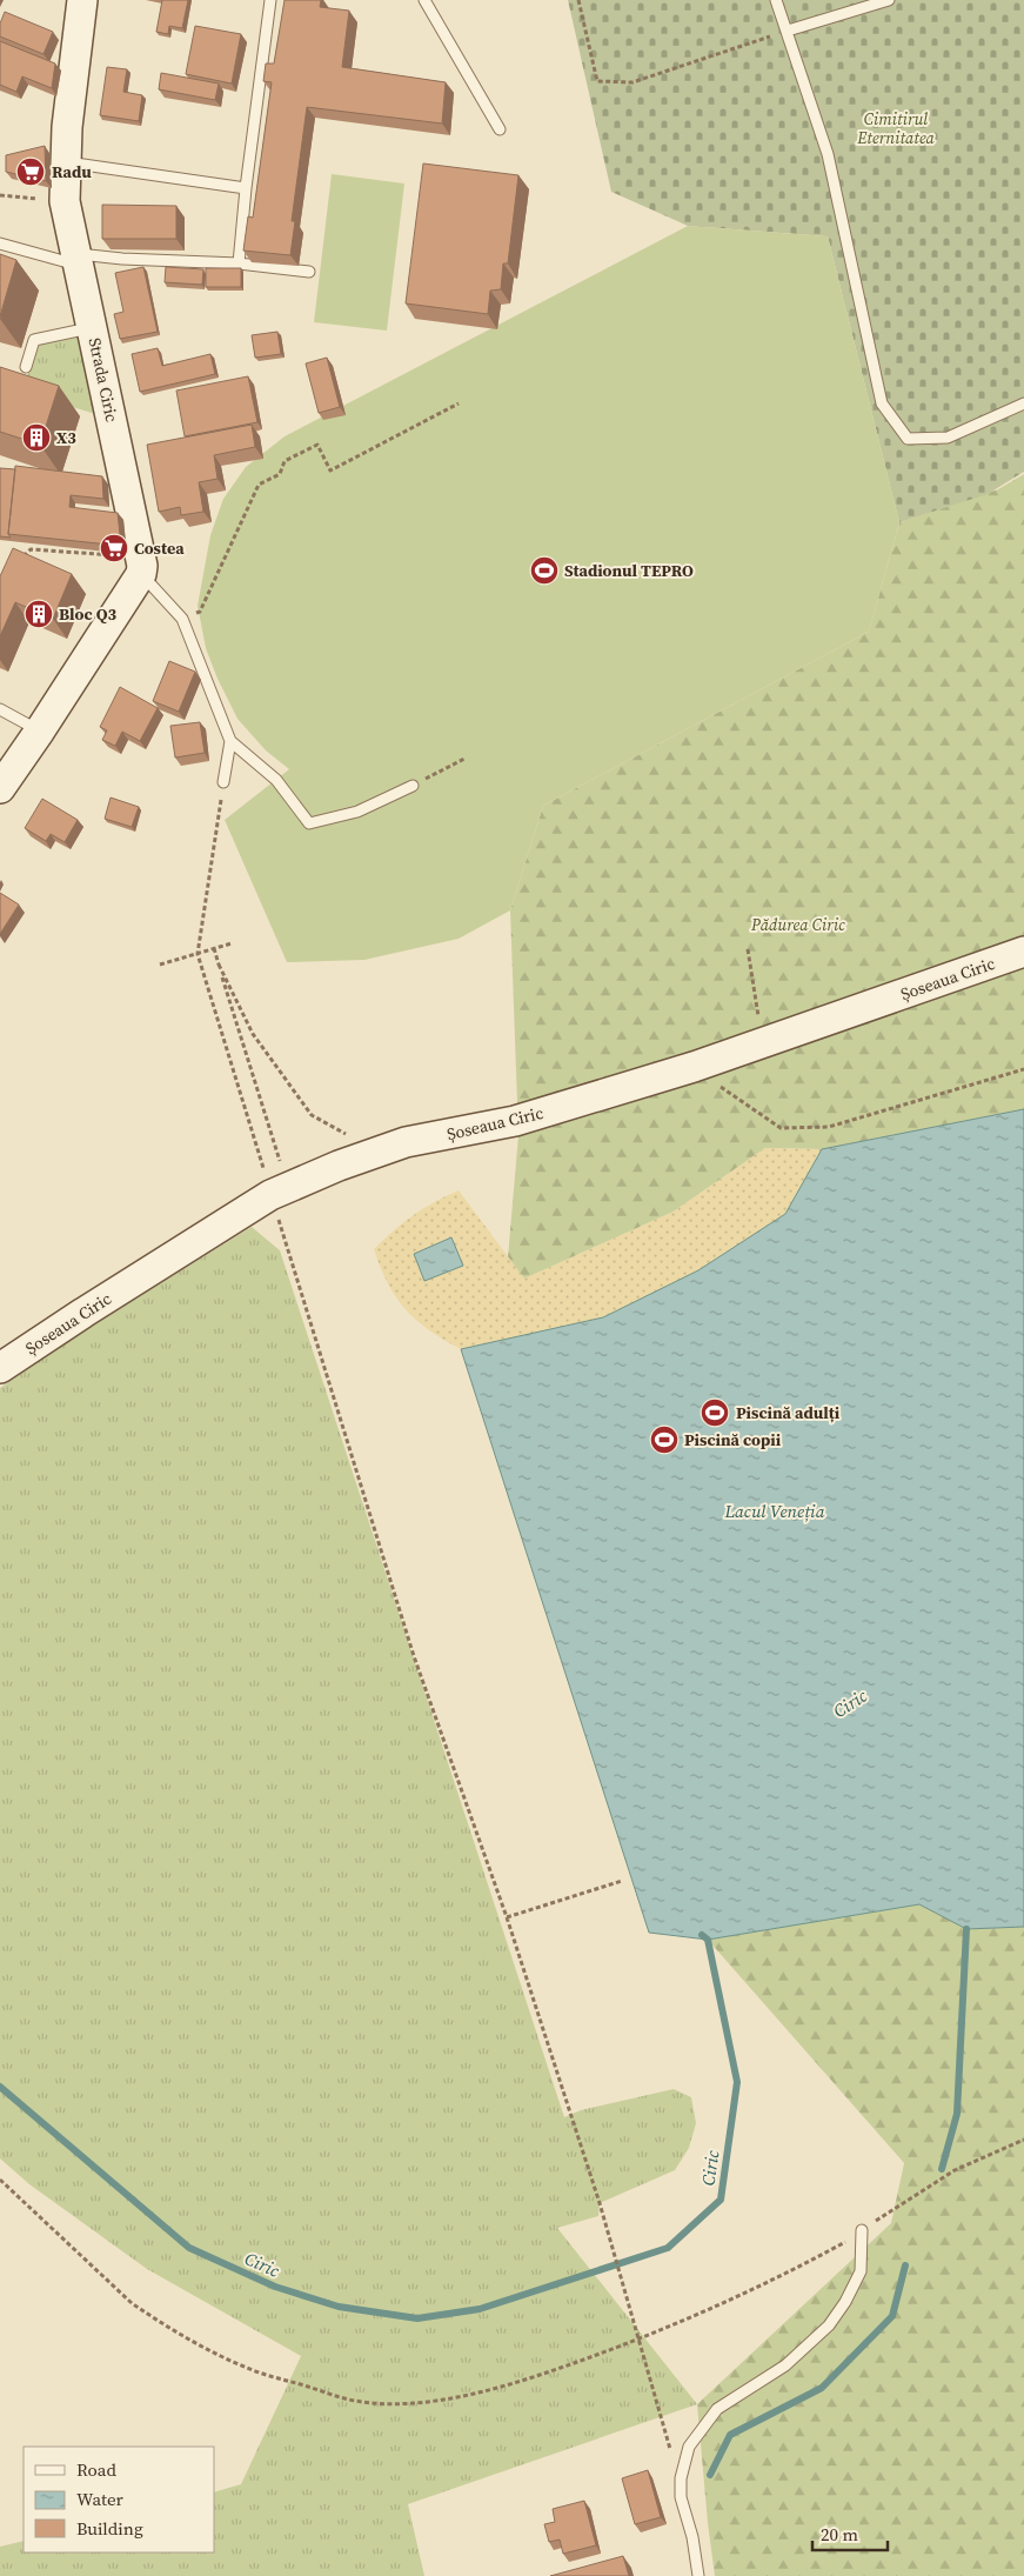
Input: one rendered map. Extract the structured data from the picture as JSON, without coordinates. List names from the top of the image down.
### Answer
{
  "streets": {
    "street": ["Strada Ciric", "Șoseaua Ciric"]
  },
  "water": ["Lacul Veneția", "Ciric"],
  "parks": ["Cimitirul Eternitatea", "Pădurea Ciric"],
  "places": {
    "supermarket": ["Radu", "Costea"],
    "building": ["X3", "Bloc Q3"],
    "sports": ["Stadionul TEPRO", "Piscină adulți", "Piscină copii"]
  },
  "legend": ["Road", "Water", "Building"],
  "scale_bar": "20 m"
}
